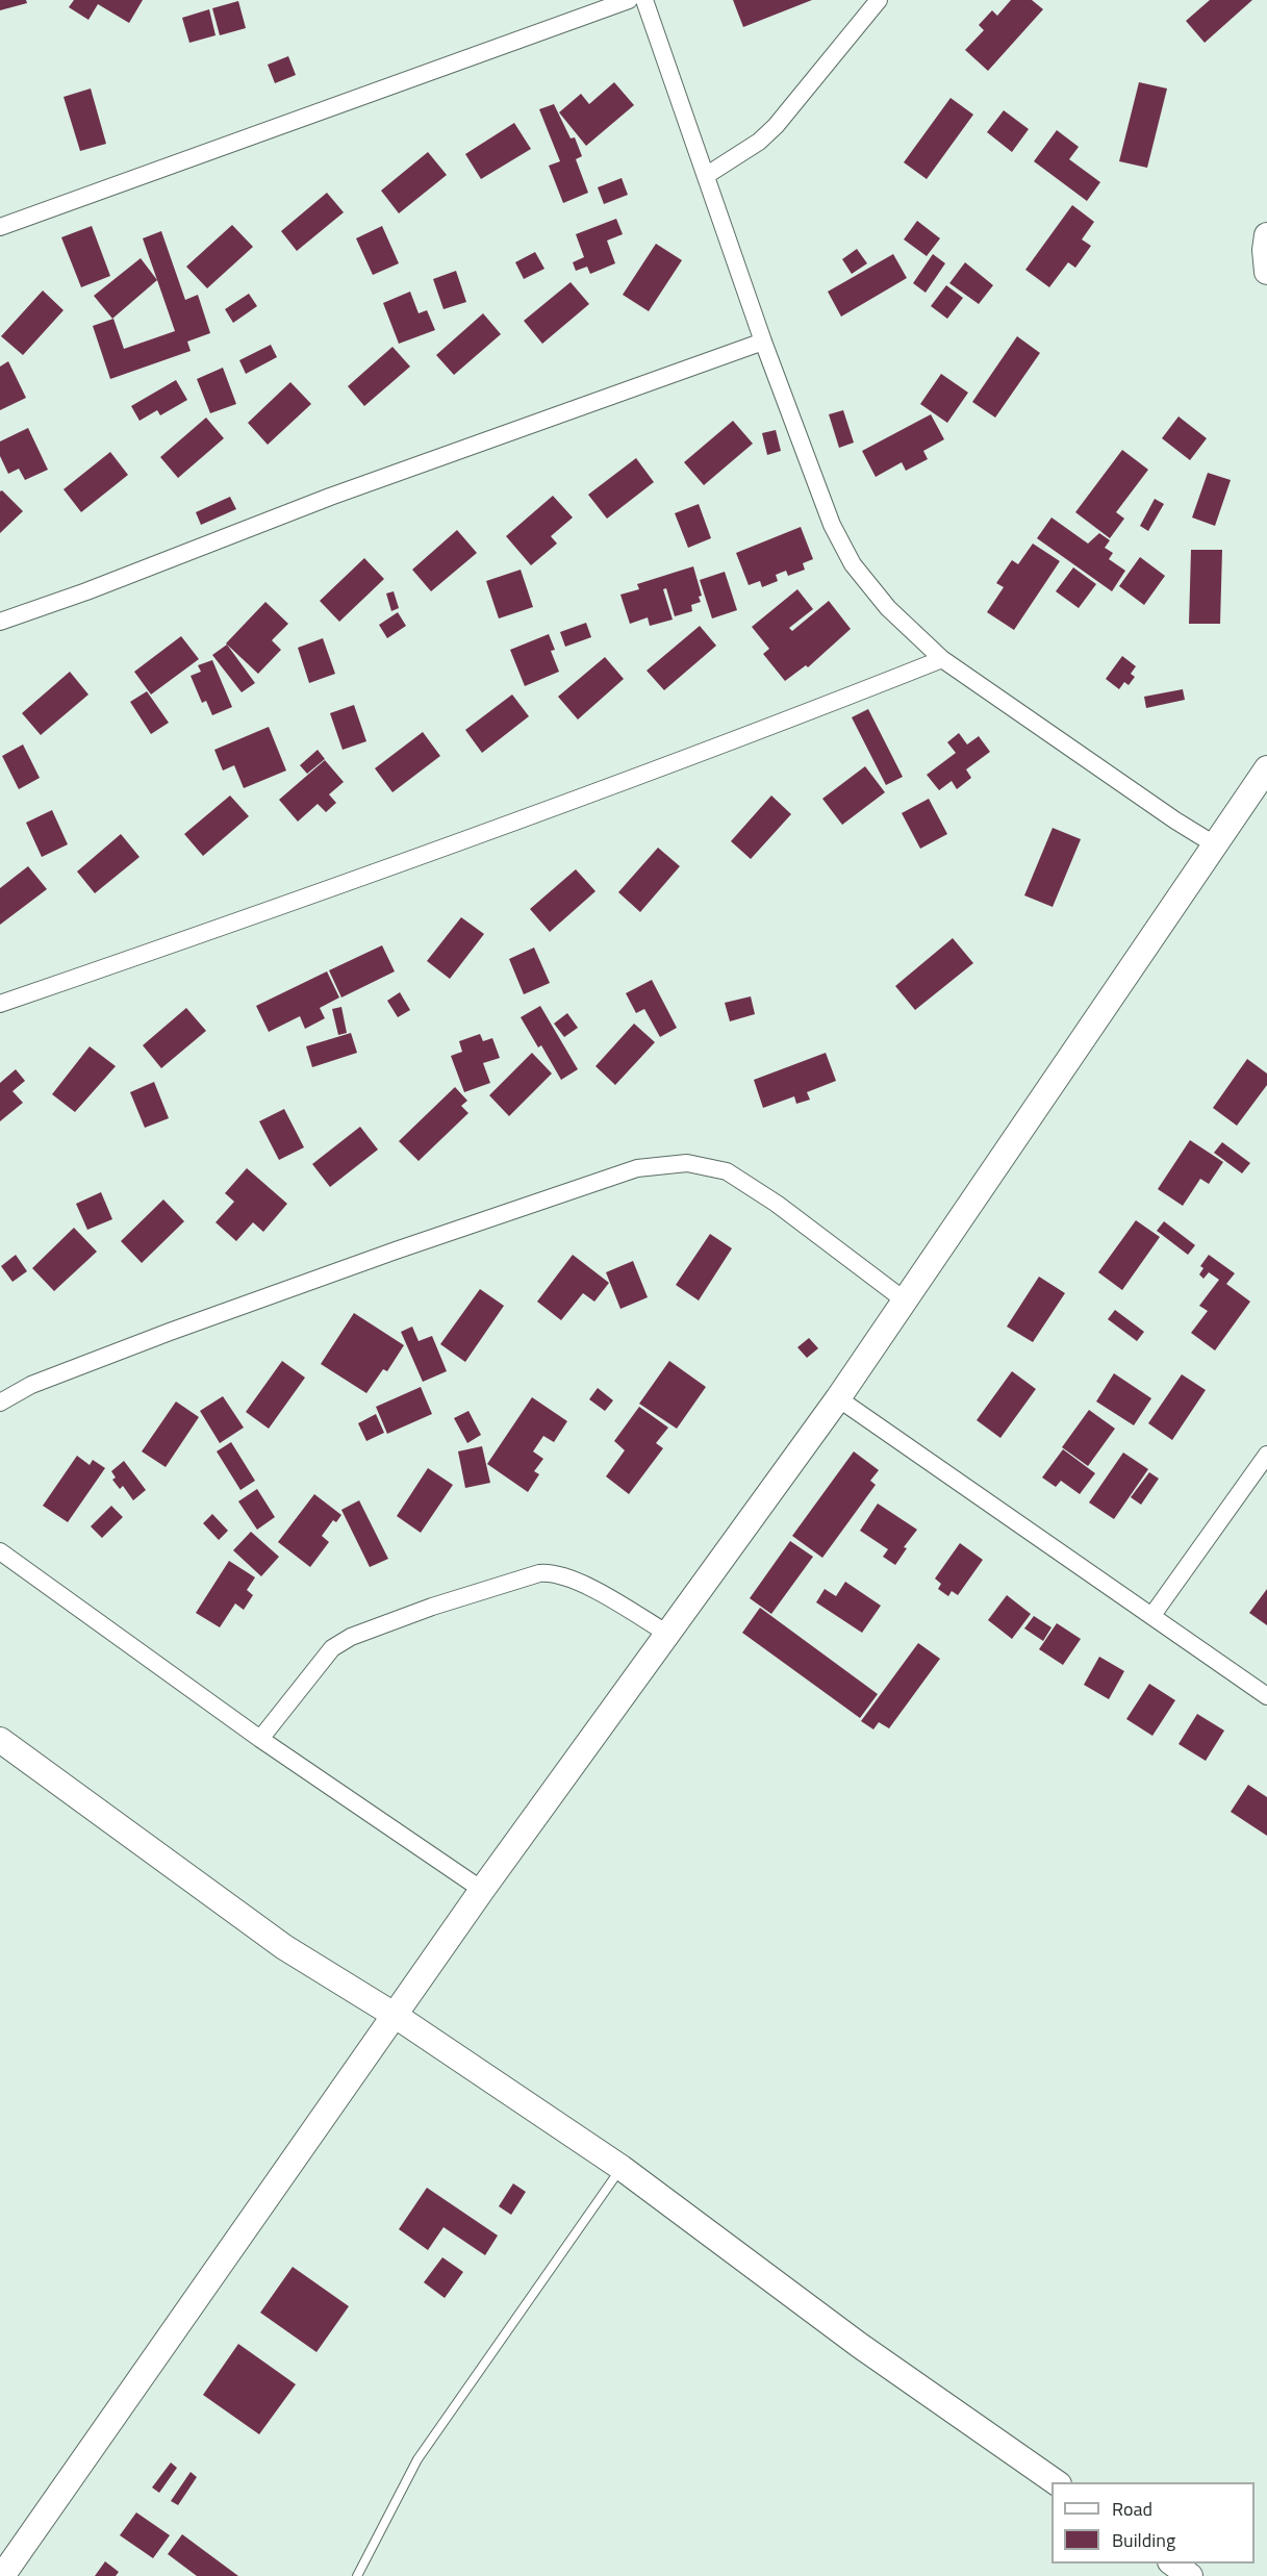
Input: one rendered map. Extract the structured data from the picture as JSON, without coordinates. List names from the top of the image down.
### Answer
{
  "legend": ["Road", "Building"]
}
